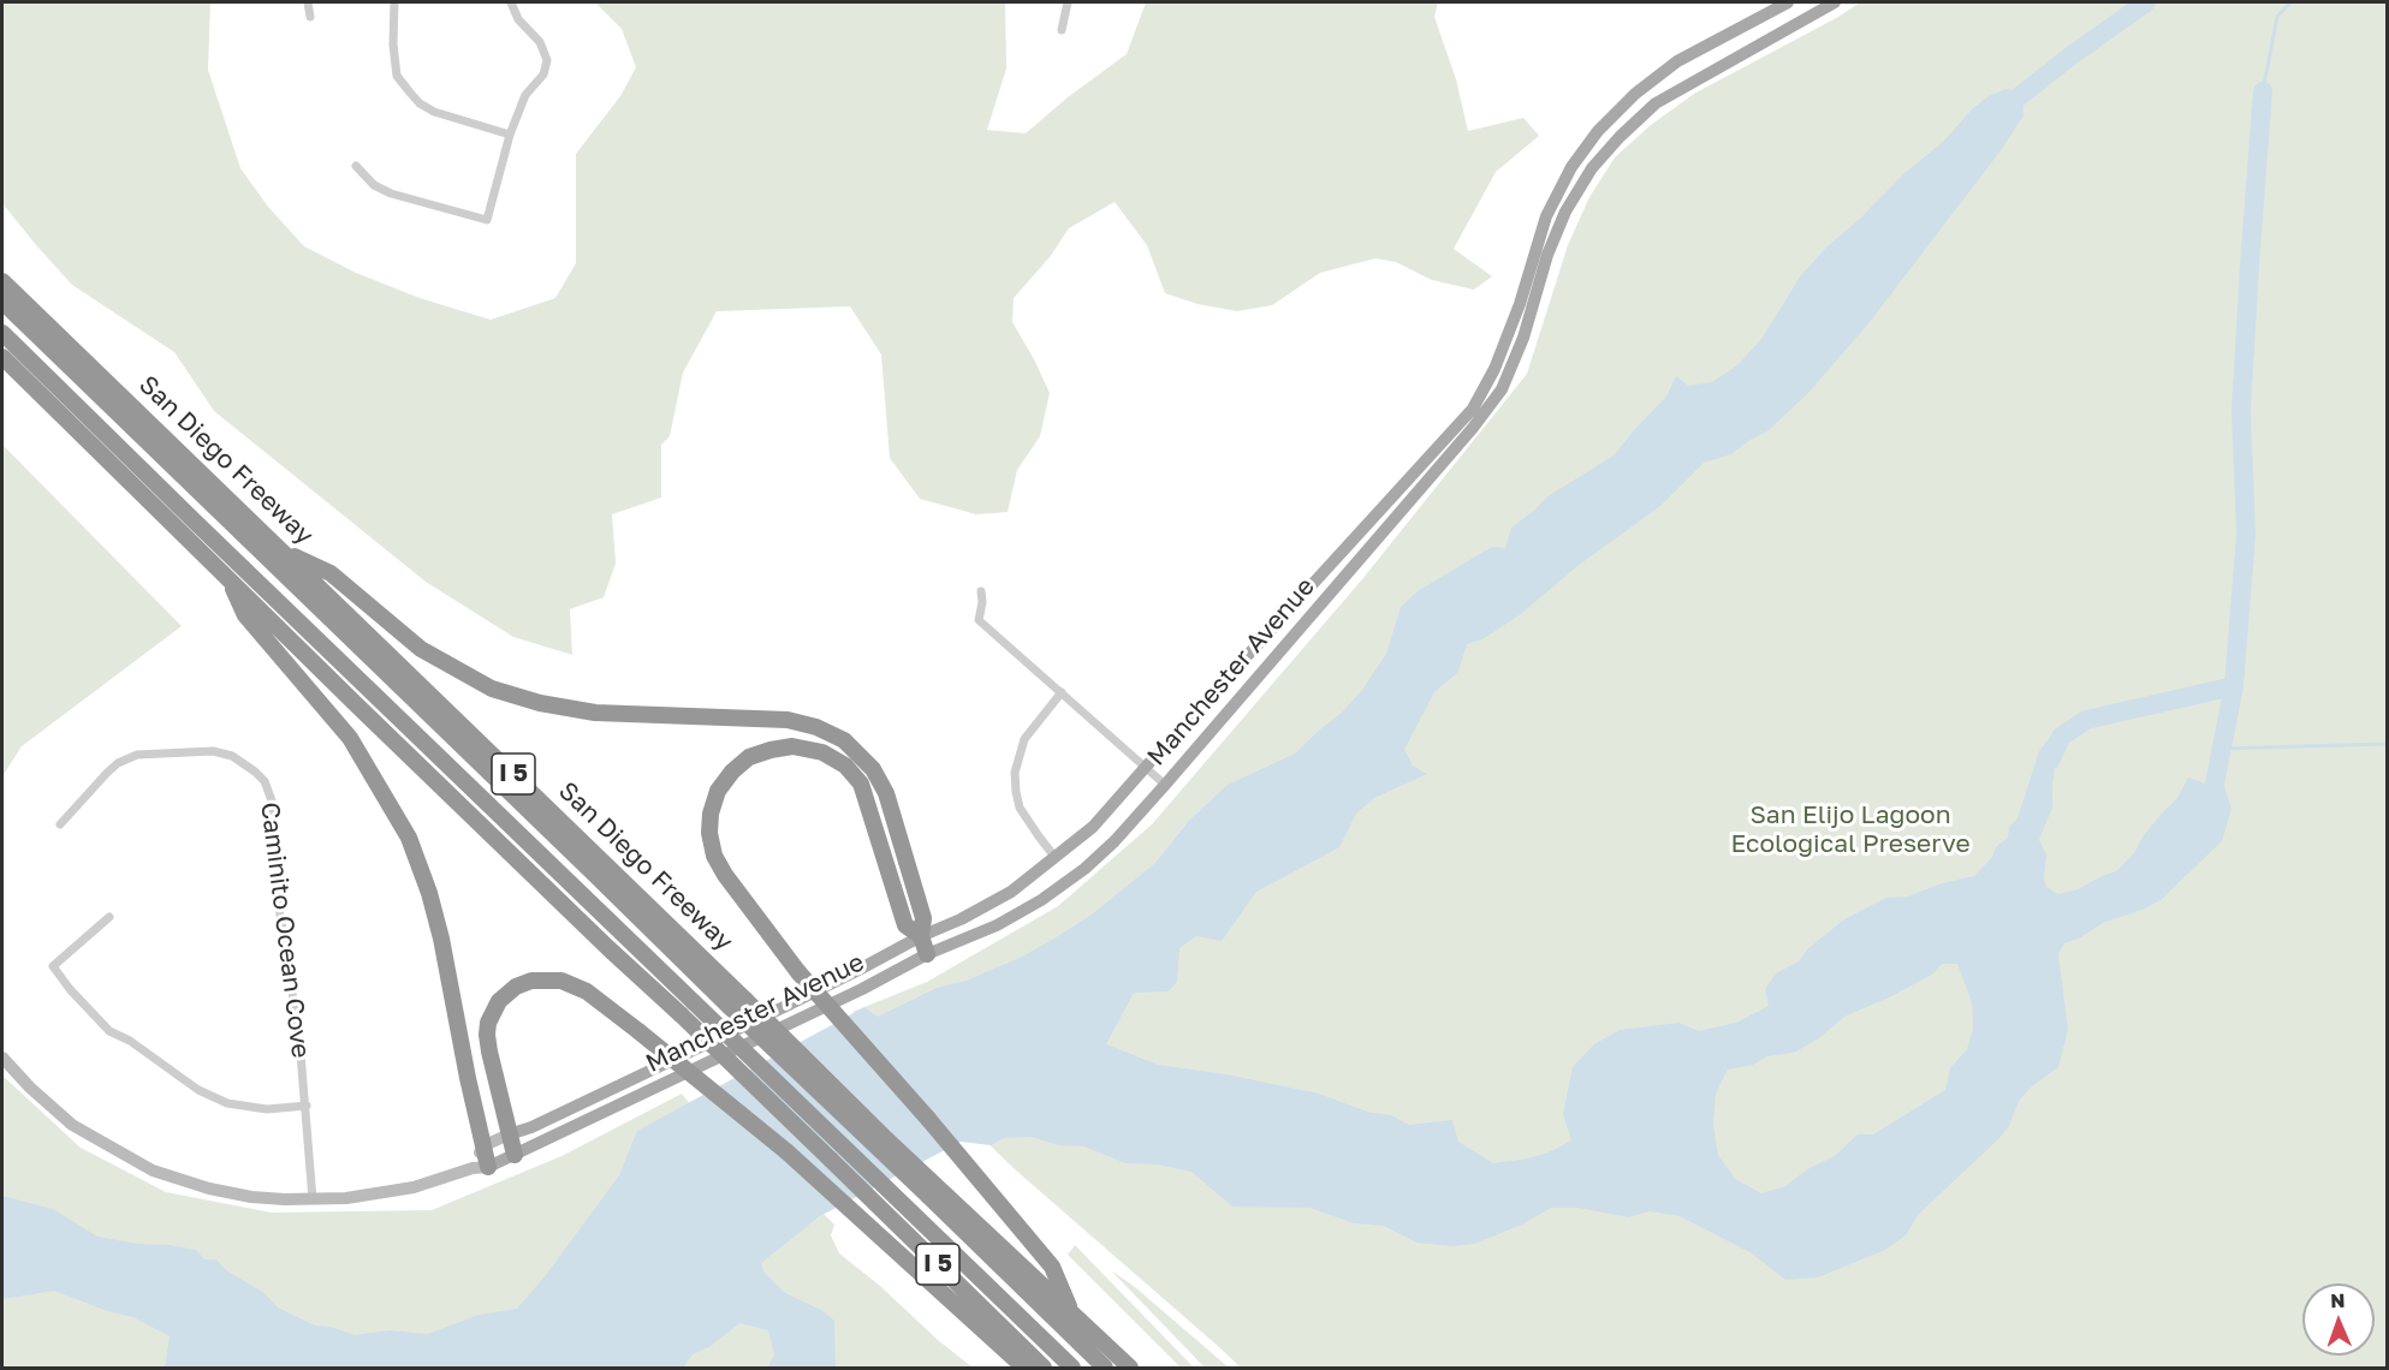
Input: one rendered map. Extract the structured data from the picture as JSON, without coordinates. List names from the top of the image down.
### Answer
{
  "streets": {
    "highway": ["San Diego Freeway", "I 5"],
    "main road": ["Manchester Avenue"],
    "street": ["Caminito Ocean Cove"]
  },
  "crossings": [
    ["Manchester Avenue", "Caminito Ocean Cove"]
  ],
  "parks": ["San Elijo Lagoon Ecological Preserve"],
  "north": "top"
}
